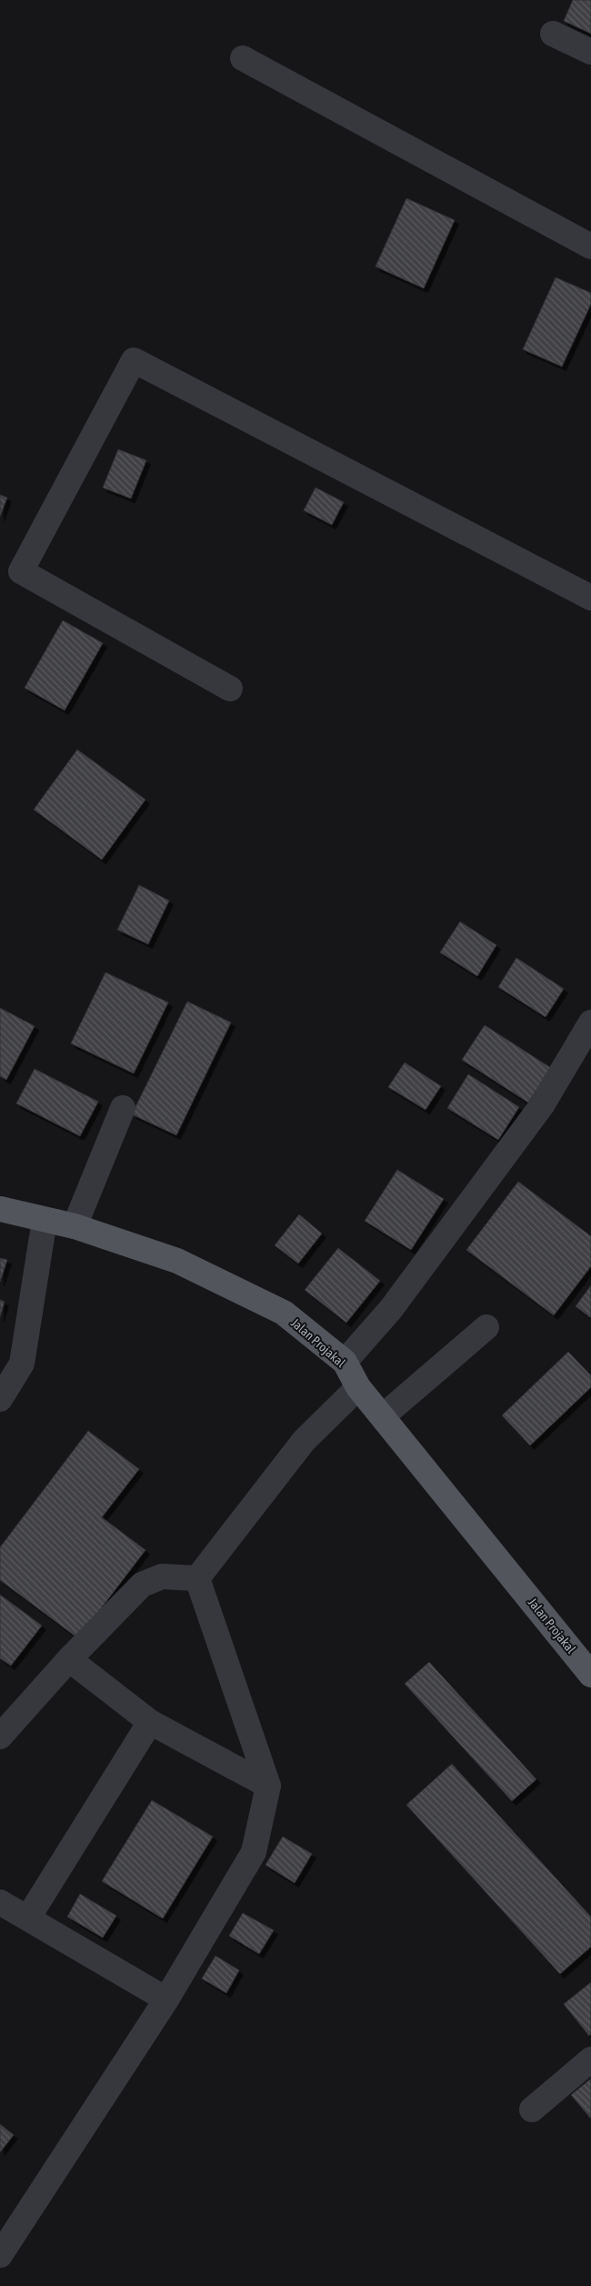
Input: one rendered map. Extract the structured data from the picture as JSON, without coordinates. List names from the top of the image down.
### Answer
{
  "streets": {
    "main road": ["Jalan Projakal"]
  }
}
